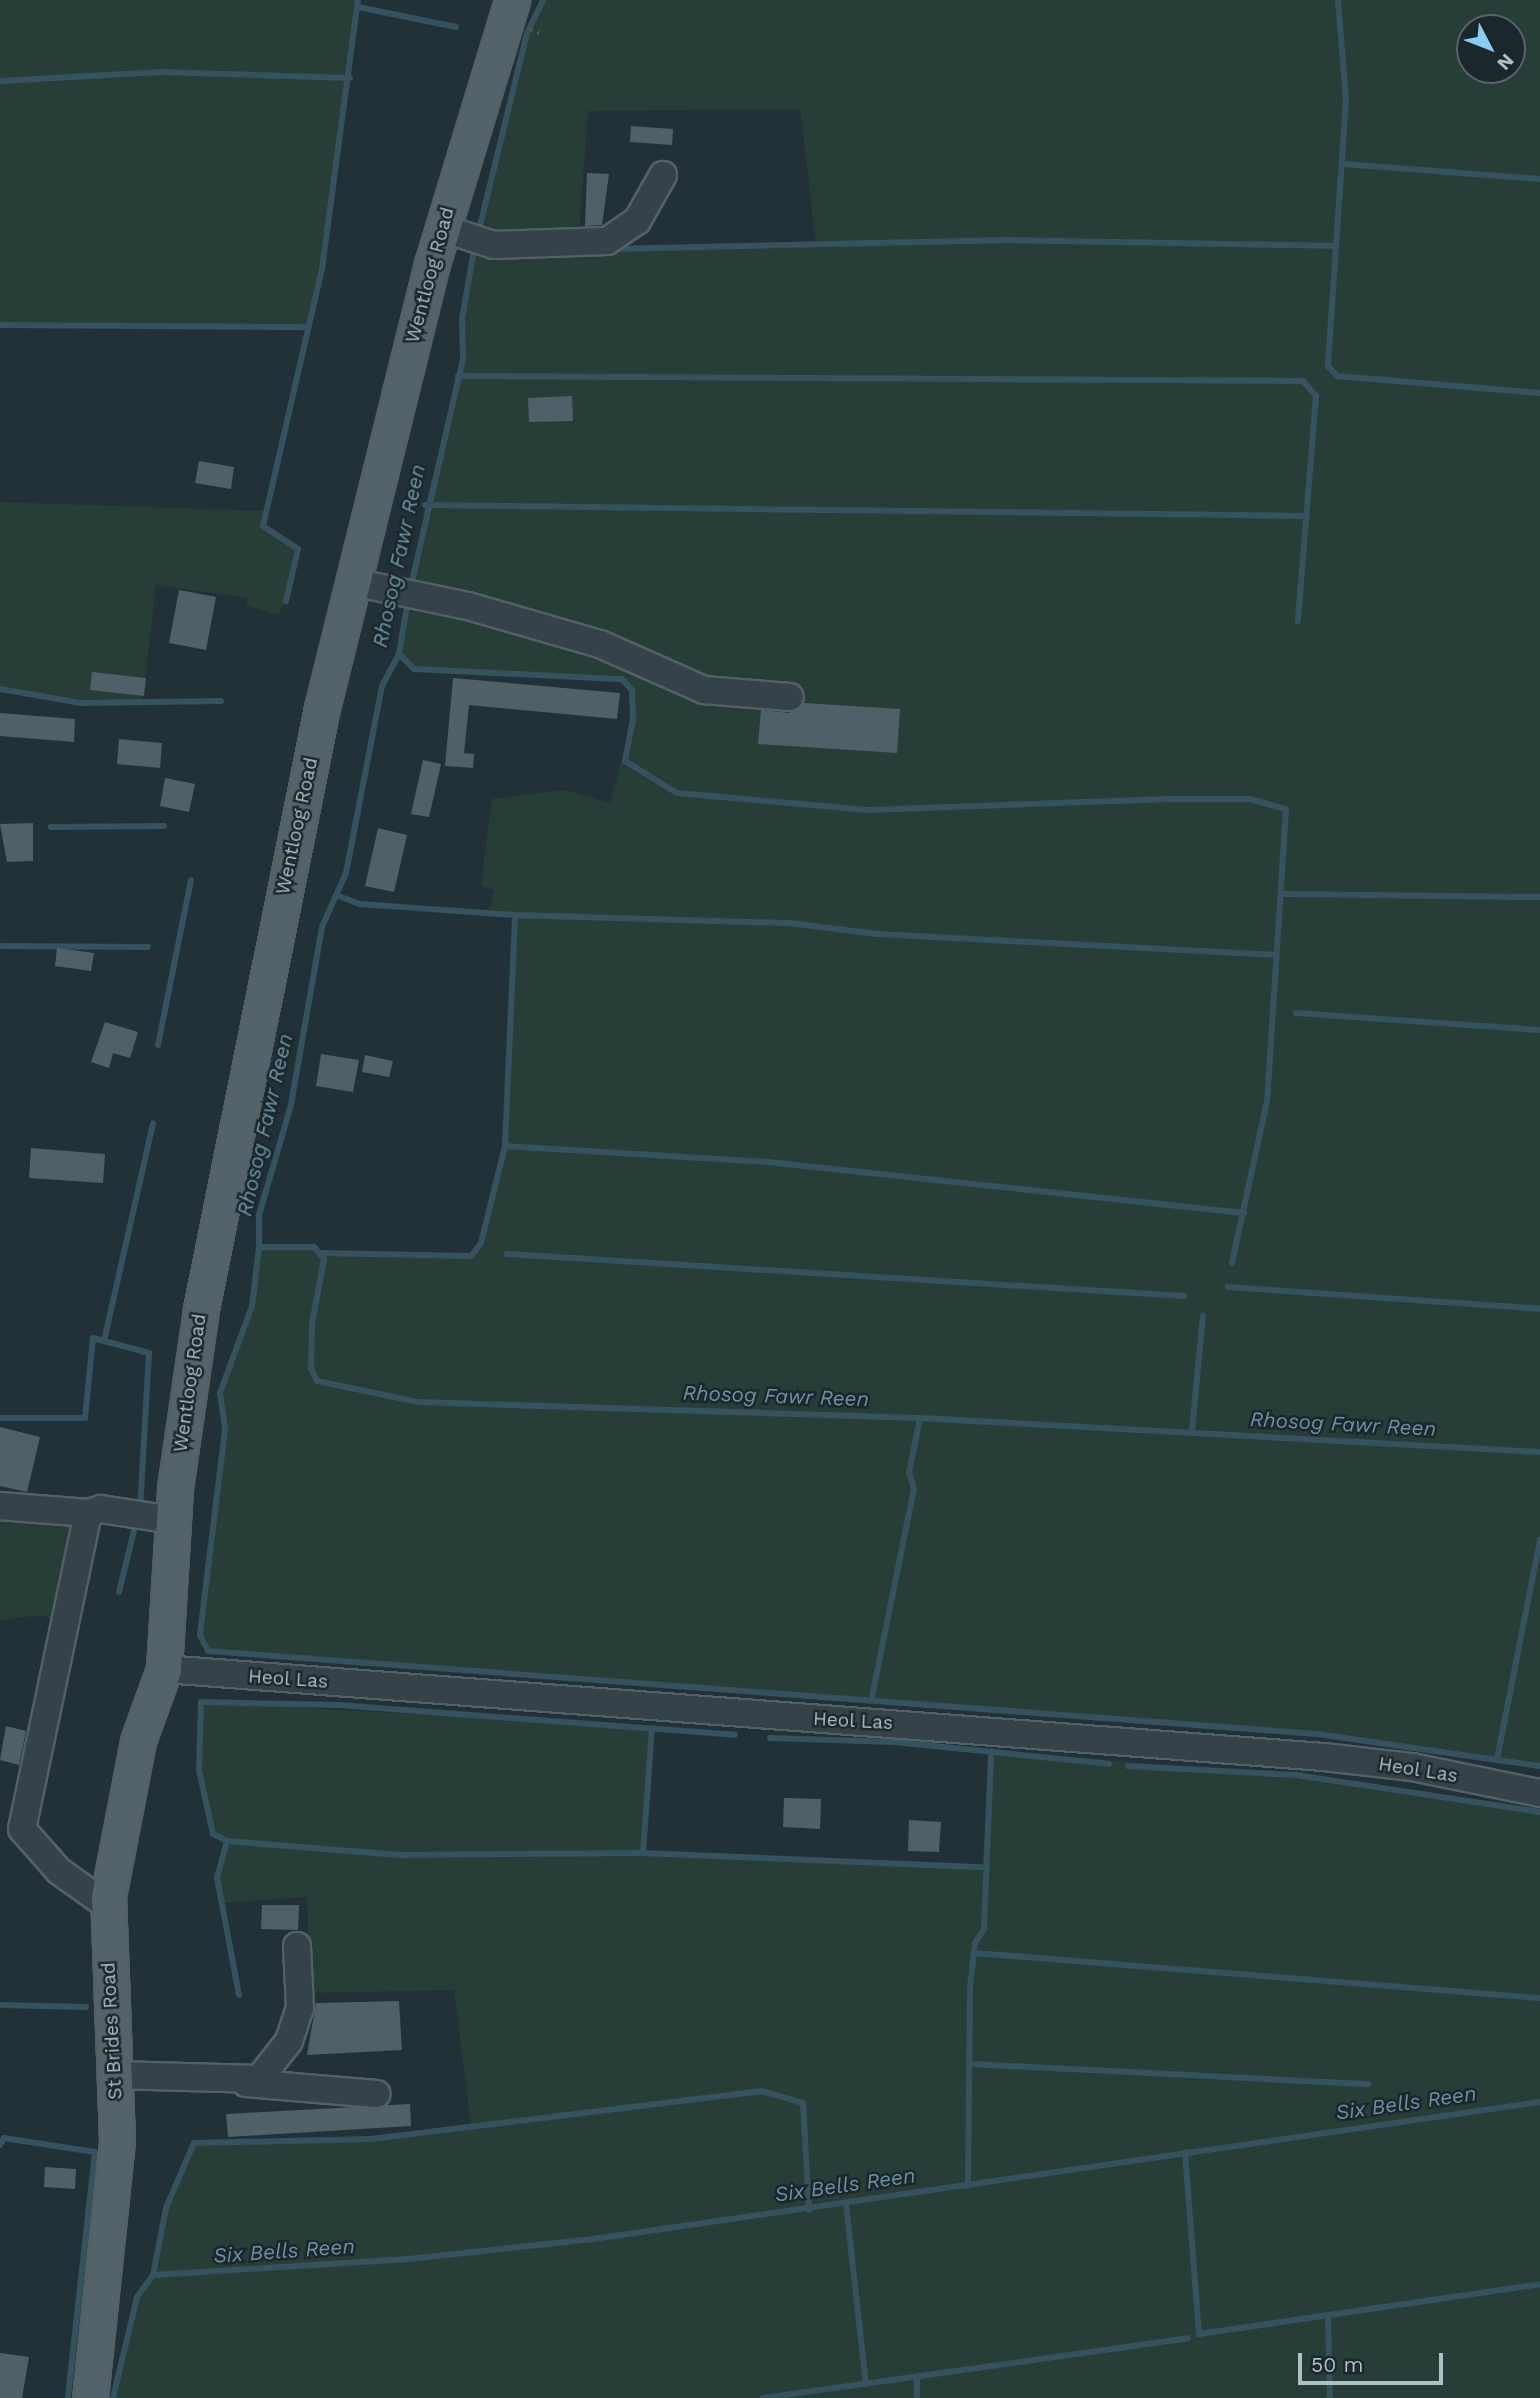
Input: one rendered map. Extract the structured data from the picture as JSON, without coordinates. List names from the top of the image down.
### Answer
{
  "streets": {
    "main road": ["Wentloog Road", "St Brides Road"],
    "street": ["Heol Las"]
  },
  "crossings": [
    ["Wentloog Road", "Heol Las"],
    ["Wentloog Road", "St Brides Road"],
    ["Heol Las", "St Brides Road"]
  ],
  "water": ["Rhosog Fawr Reen", "Six Bells Reen"],
  "scale_bar": "50 m",
  "north": "bottom right"
}
